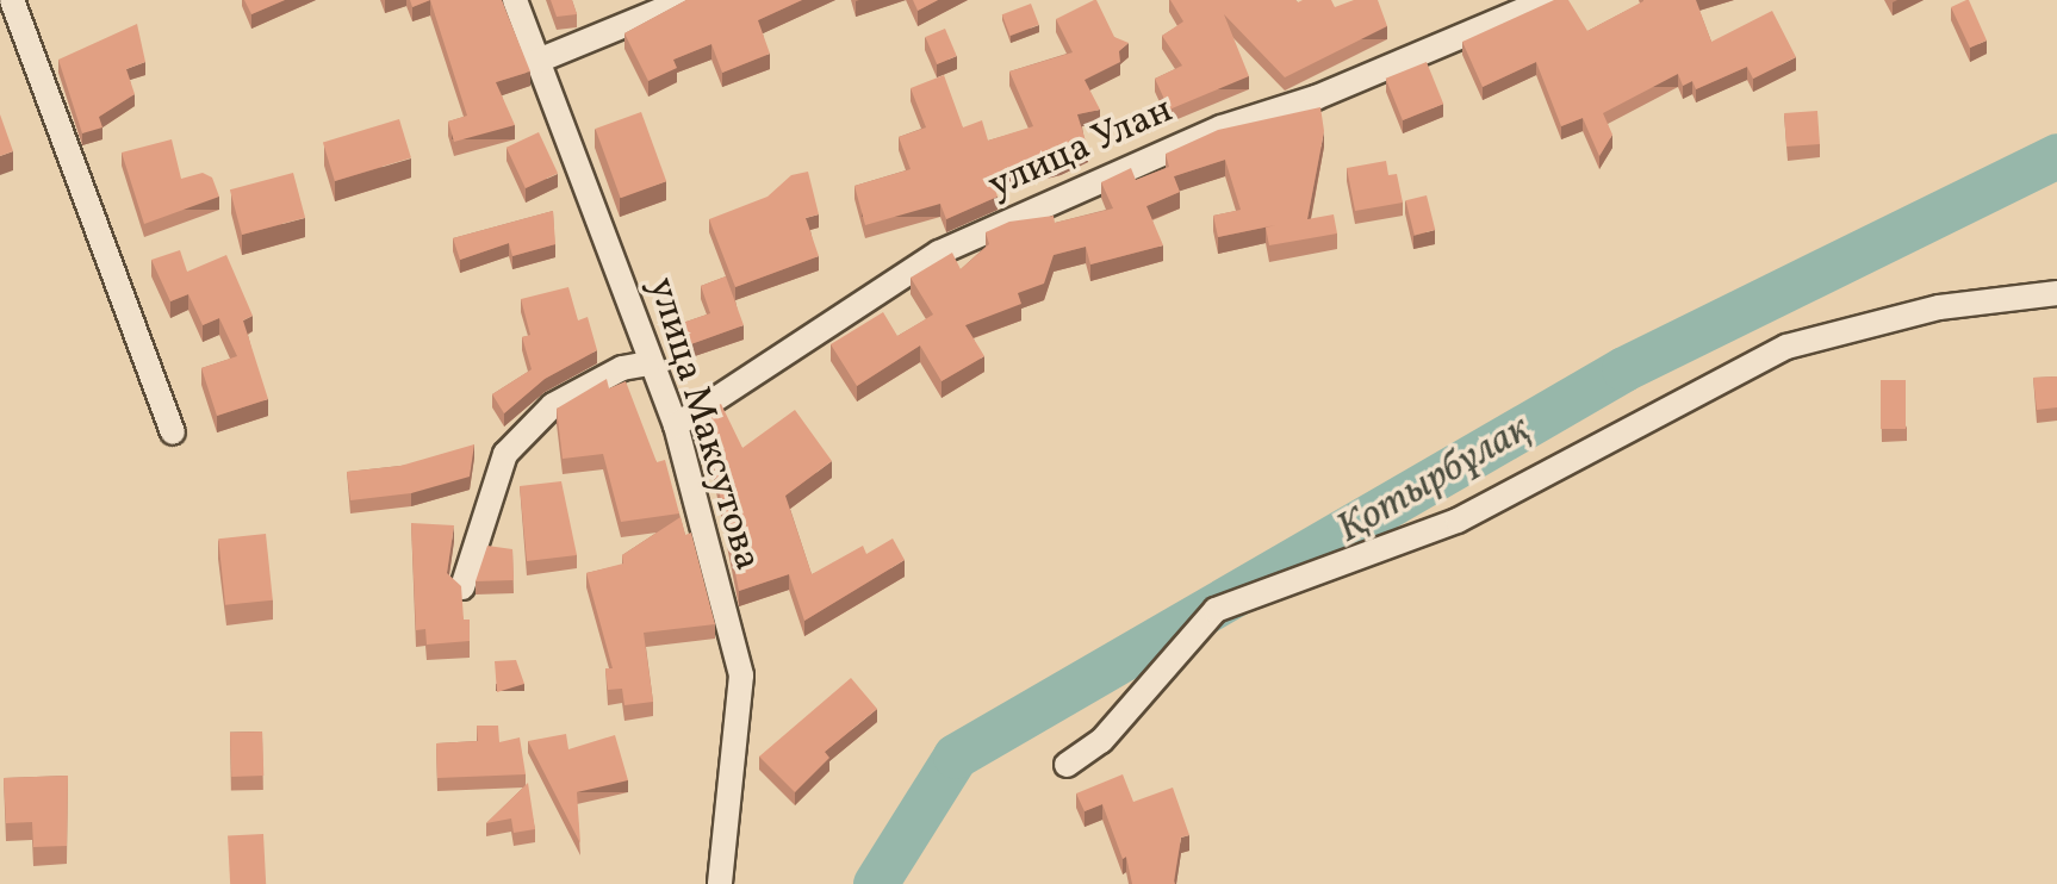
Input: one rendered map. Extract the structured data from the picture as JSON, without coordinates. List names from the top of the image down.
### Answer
{
  "streets": {
    "street": ["улица Улан", "улица Максутова"]
  },
  "crossings": [
    ["улица Улан", "улица Максутова"]
  ],
  "water": ["Қотырбұлақ"]
}
